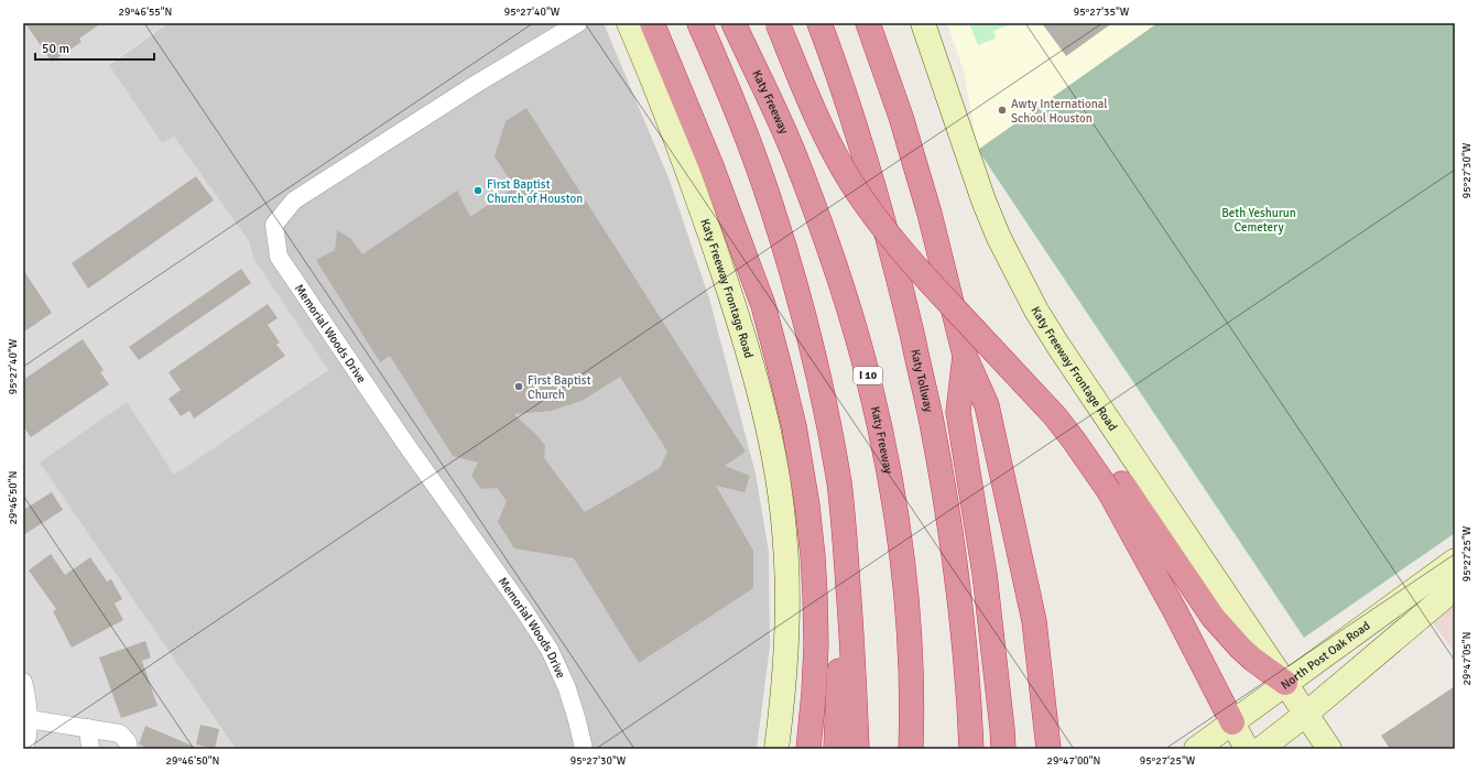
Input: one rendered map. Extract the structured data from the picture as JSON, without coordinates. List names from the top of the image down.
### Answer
{
  "streets": {
    "highway": ["Katy Freeway", "I 10", "Katy Tollway"],
    "main road": ["Katy Freeway Frontage Road", "North Post Oak Road"],
    "street": ["Memorial Woods Drive"]
  },
  "crossings": [
    ["Katy Freeway Frontage Road", "North Post Oak Road"]
  ],
  "parks": ["Beth Yeshurun Cemetery"],
  "places": ["Awty International School Houston", "First Baptist Church of Houston", "First Baptist Church"],
  "scale_bar": "50 m",
  "coordinates": [
    "29°46'55\"N",
    "95°27'40\"W",
    "95°27'35\"W",
    "95°27'30\"W",
    "29°46'50\"N",
    "95°27'25\"W",
    "29°47'05\"N",
    "29°47'00\"N"
  ]
}
